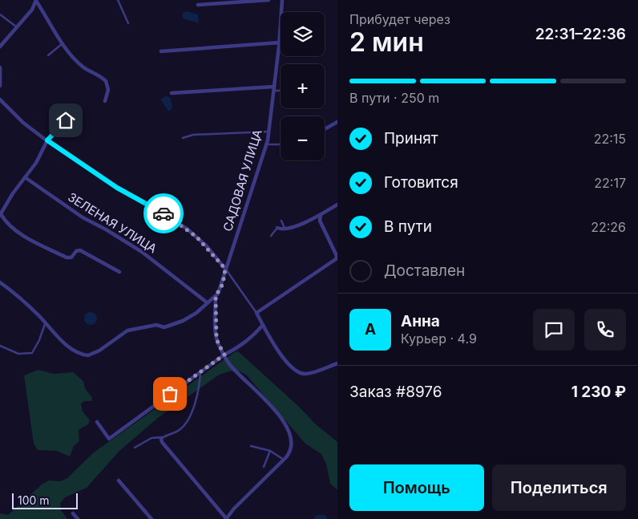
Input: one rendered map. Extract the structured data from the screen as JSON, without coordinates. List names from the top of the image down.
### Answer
{
  "streets": {
    "street": ["САДОВАЯ УЛИЦА", "ЗЕЛЕНАЯ УЛИЦА"]
  },
  "scale_bar": "100 m",
  "page": {
    "heading": ["2 мин", "Прибудет через", "22:31–22:36"],
    "panel": [
      "Анна",
      "Курьер · 4.9",
      "Заказ #8976",
      "1 230 ₽"
    ],
    "map_buttons": ["+", "−"],
    "bar": "В пути · 250 m",
    "list": [
      ["Принят", "22:15"],
      ["Готовится", "22:17"],
      ["В пути", "22:26"],
      "Доставлен"
    ],
    "round": "А",
    "buttons": ["Помощь", "Поделиться"],
    "scale": "100 m"
  }
}
